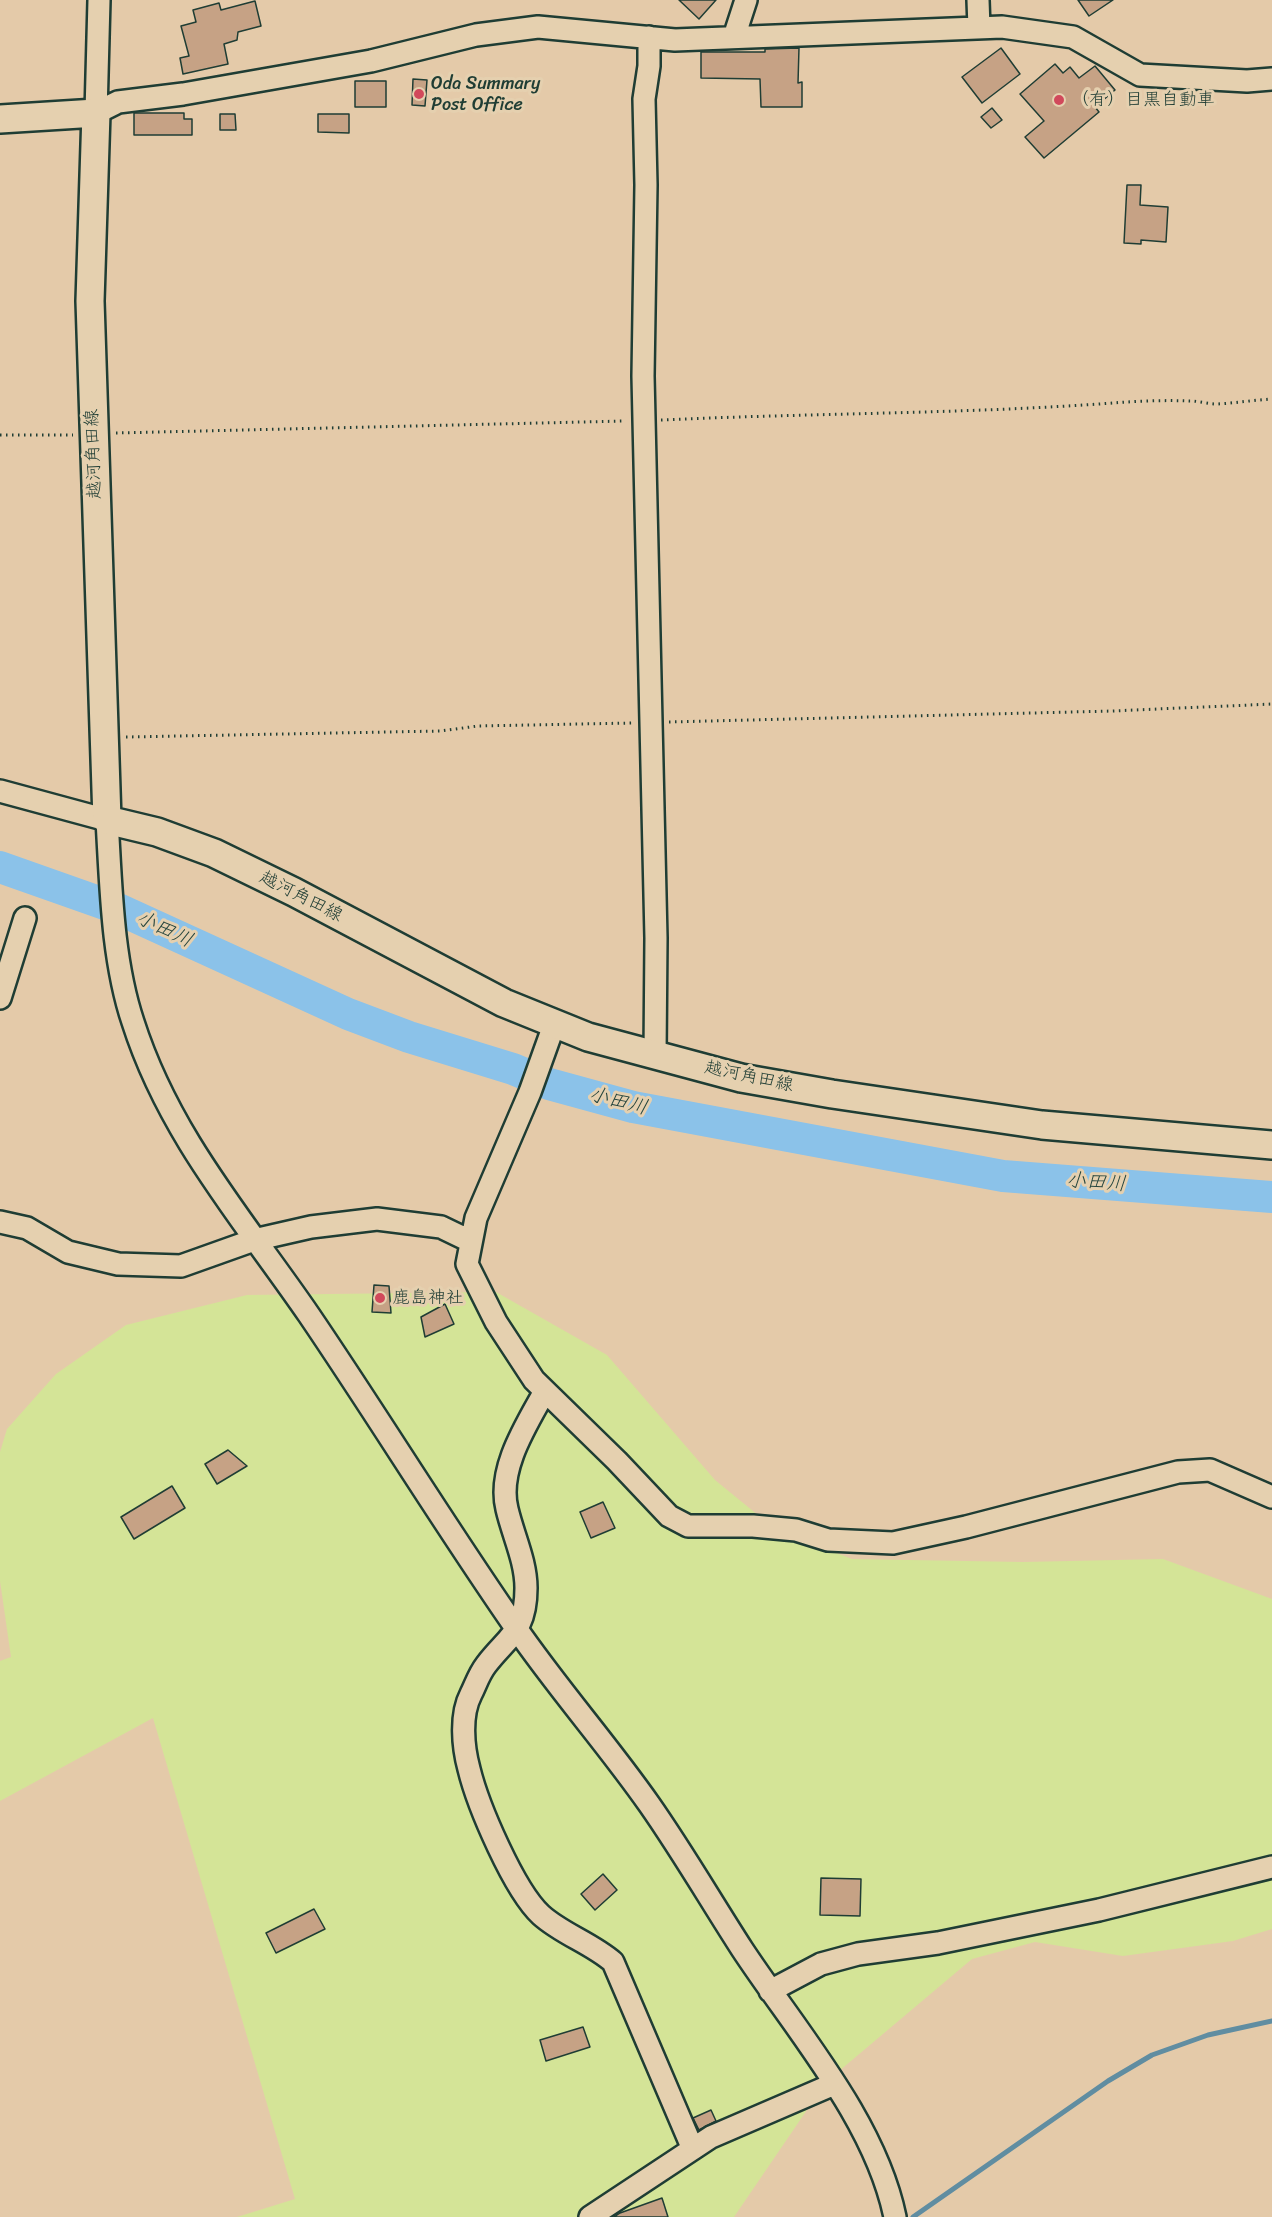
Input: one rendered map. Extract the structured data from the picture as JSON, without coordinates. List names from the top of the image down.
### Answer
{
  "streets": {
    "main road": ["越河角田線"]
  },
  "water": ["小田川"],
  "places": ["Oda Summary Post Office", "（有）目黒自動車", "鹿島神社"]
}
